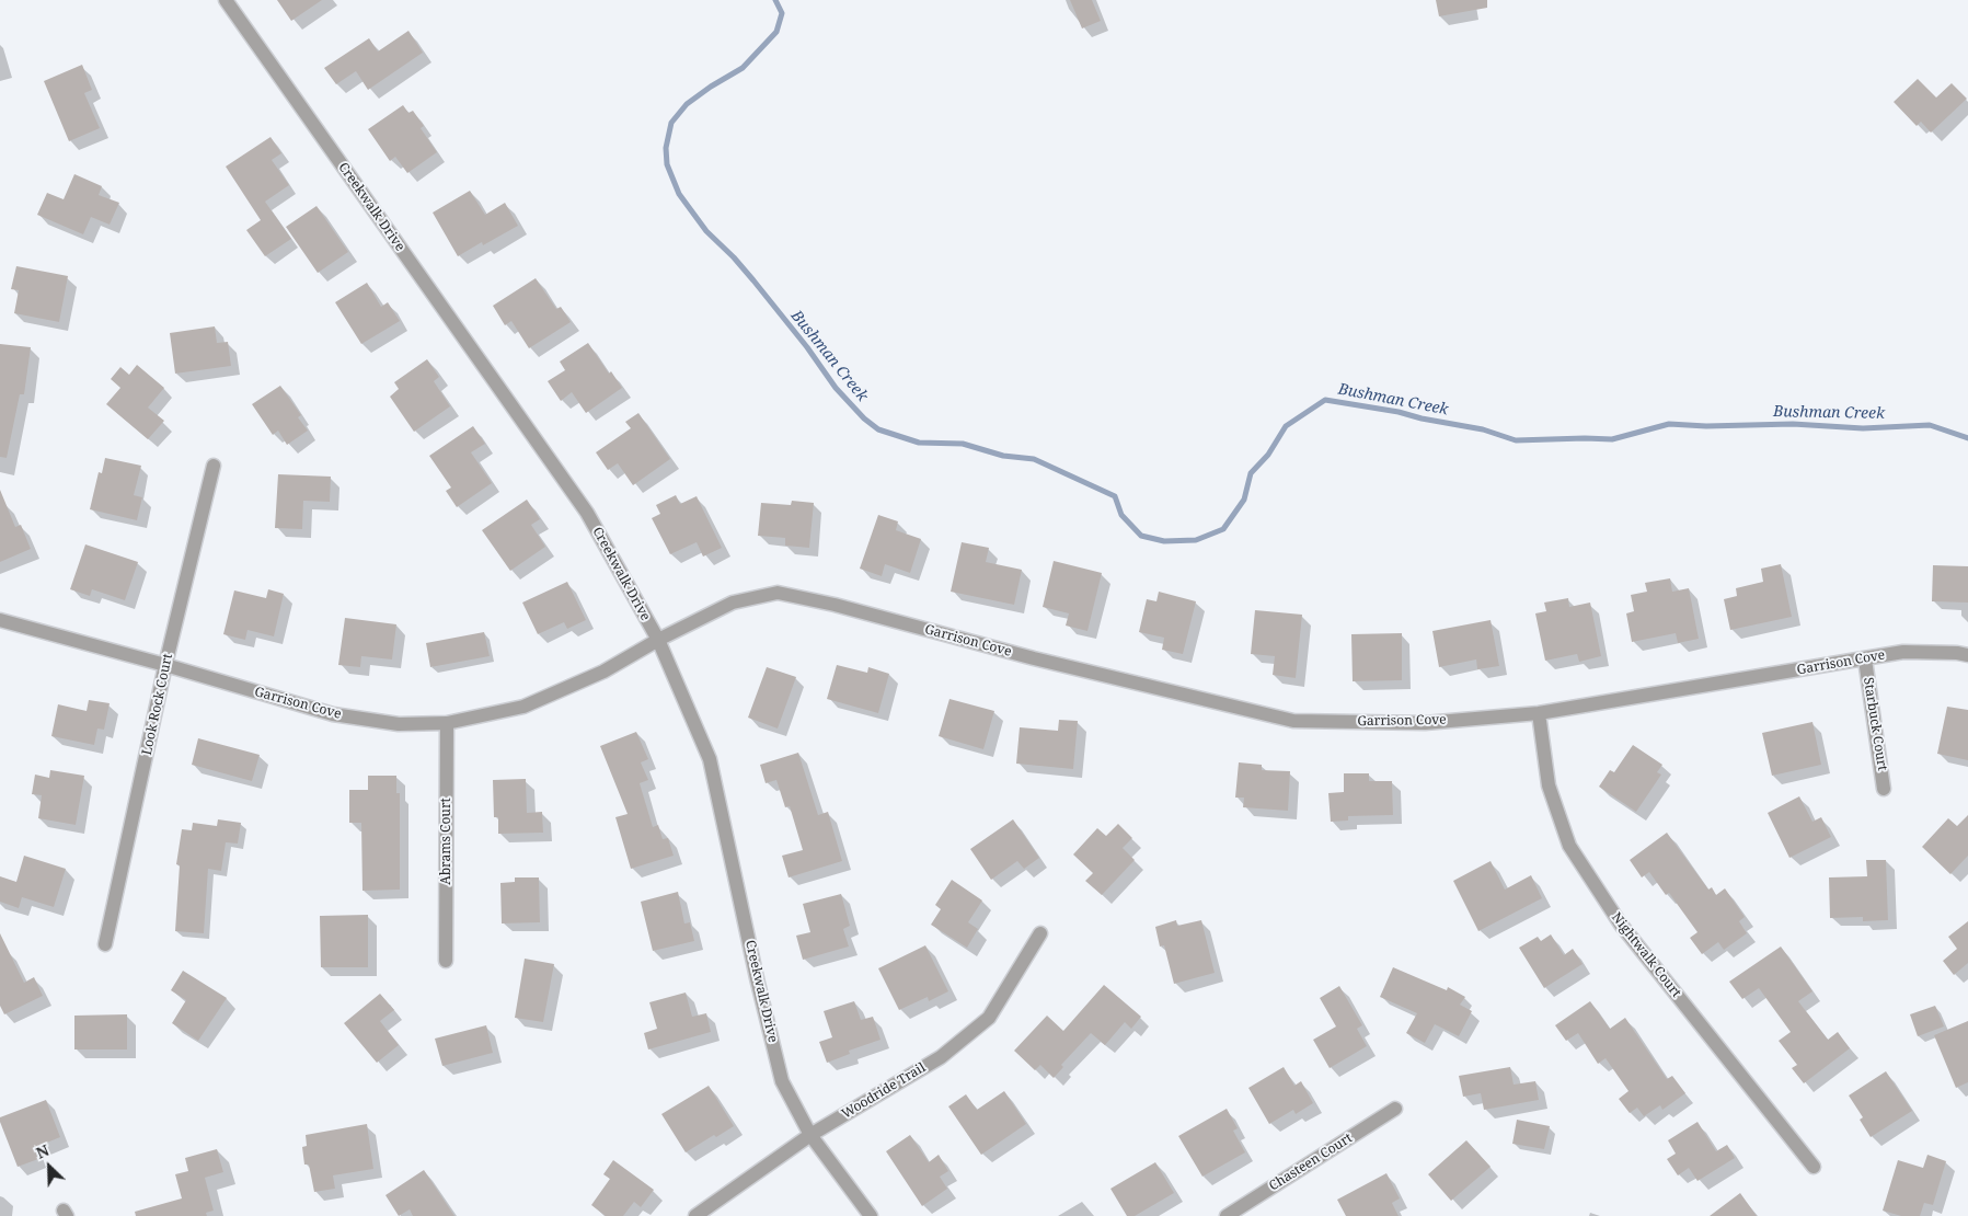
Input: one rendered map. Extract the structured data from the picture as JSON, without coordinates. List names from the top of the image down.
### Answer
{
  "streets": {
    "street": [
      "Creekwalk Drive",
      "Garrison Cove",
      "Look Rock Court",
      "Starbuck Court",
      "Abrams Court",
      "Nightwalk Court",
      "Woodride Trail",
      "Chasteen Court"
    ]
  },
  "crossings": [
    ["Creekwalk Drive", "Garrison Cove"],
    ["Creekwalk Drive", "Woodride Trail"],
    ["Garrison Cove", "Look Rock Court"],
    ["Garrison Cove", "Starbuck Court"],
    ["Garrison Cove", "Abrams Court"],
    ["Garrison Cove", "Nightwalk Court"]
  ],
  "water": ["Bushman Creek"],
  "north": "top left"
}
